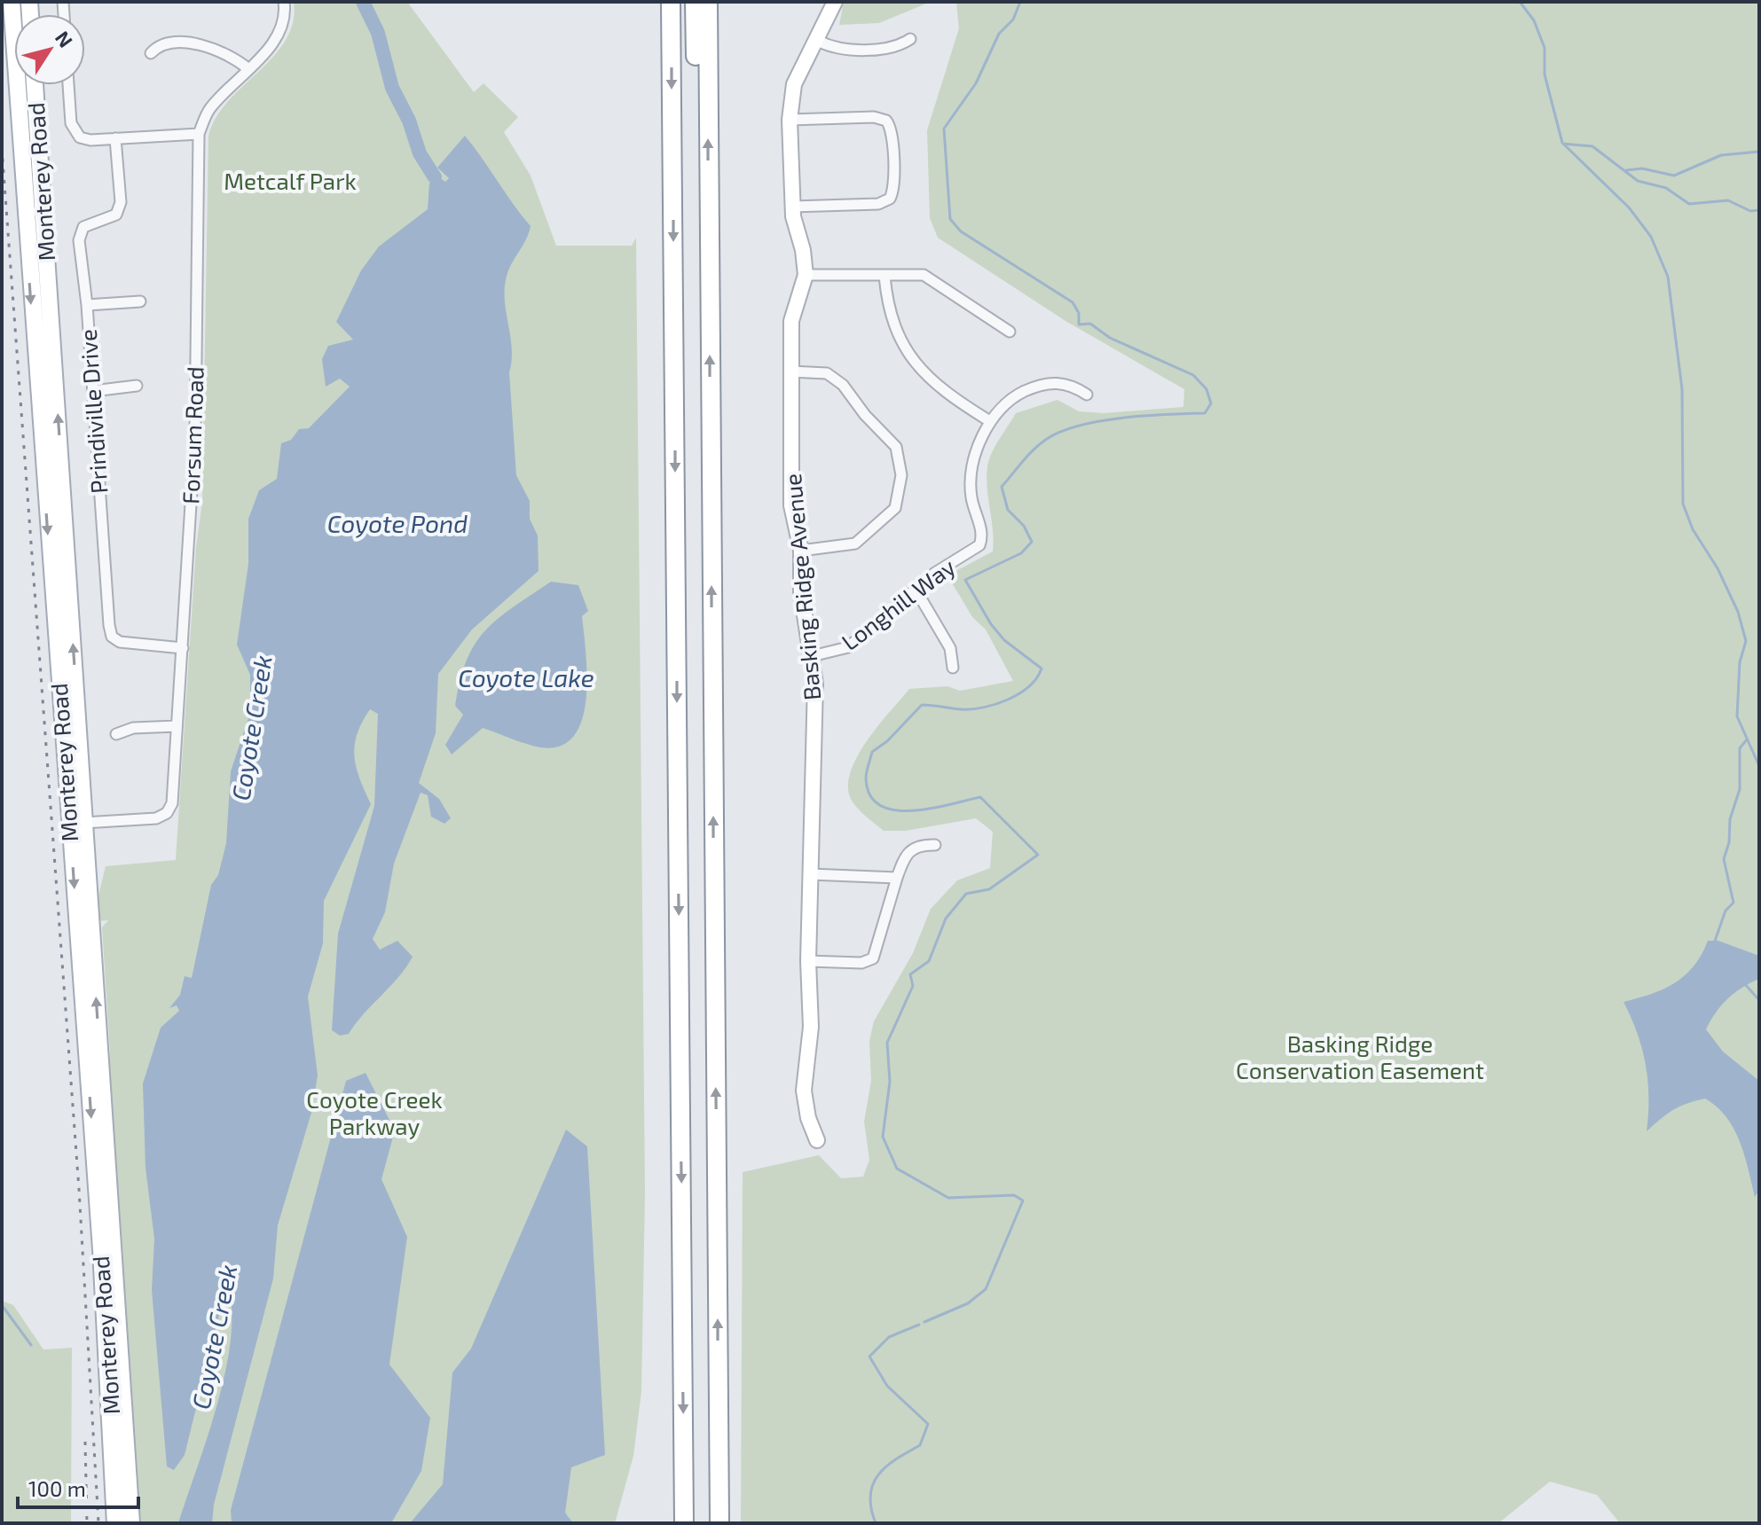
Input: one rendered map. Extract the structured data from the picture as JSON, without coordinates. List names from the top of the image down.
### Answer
{
  "streets": {
    "main road": ["Monterey Road"],
    "street": [
      "Prindiville Drive",
      "Forsum Road",
      "Basking Ridge Avenue",
      "Longhill Way"
    ]
  },
  "crossings": [
    ["Monterey Road", "Forsum Road"],
    ["Prindiville Drive", "Forsum Road"],
    ["Basking Ridge Avenue", "Longhill Way"]
  ],
  "water": ["Coyote Pond", "Coyote Lake", "Coyote Creek"],
  "parks": ["Metcalf Park", "Basking Ridge Conservation Easement", "Coyote Creek Parkway"],
  "scale_bar": "100 m",
  "north": "top right"
}
